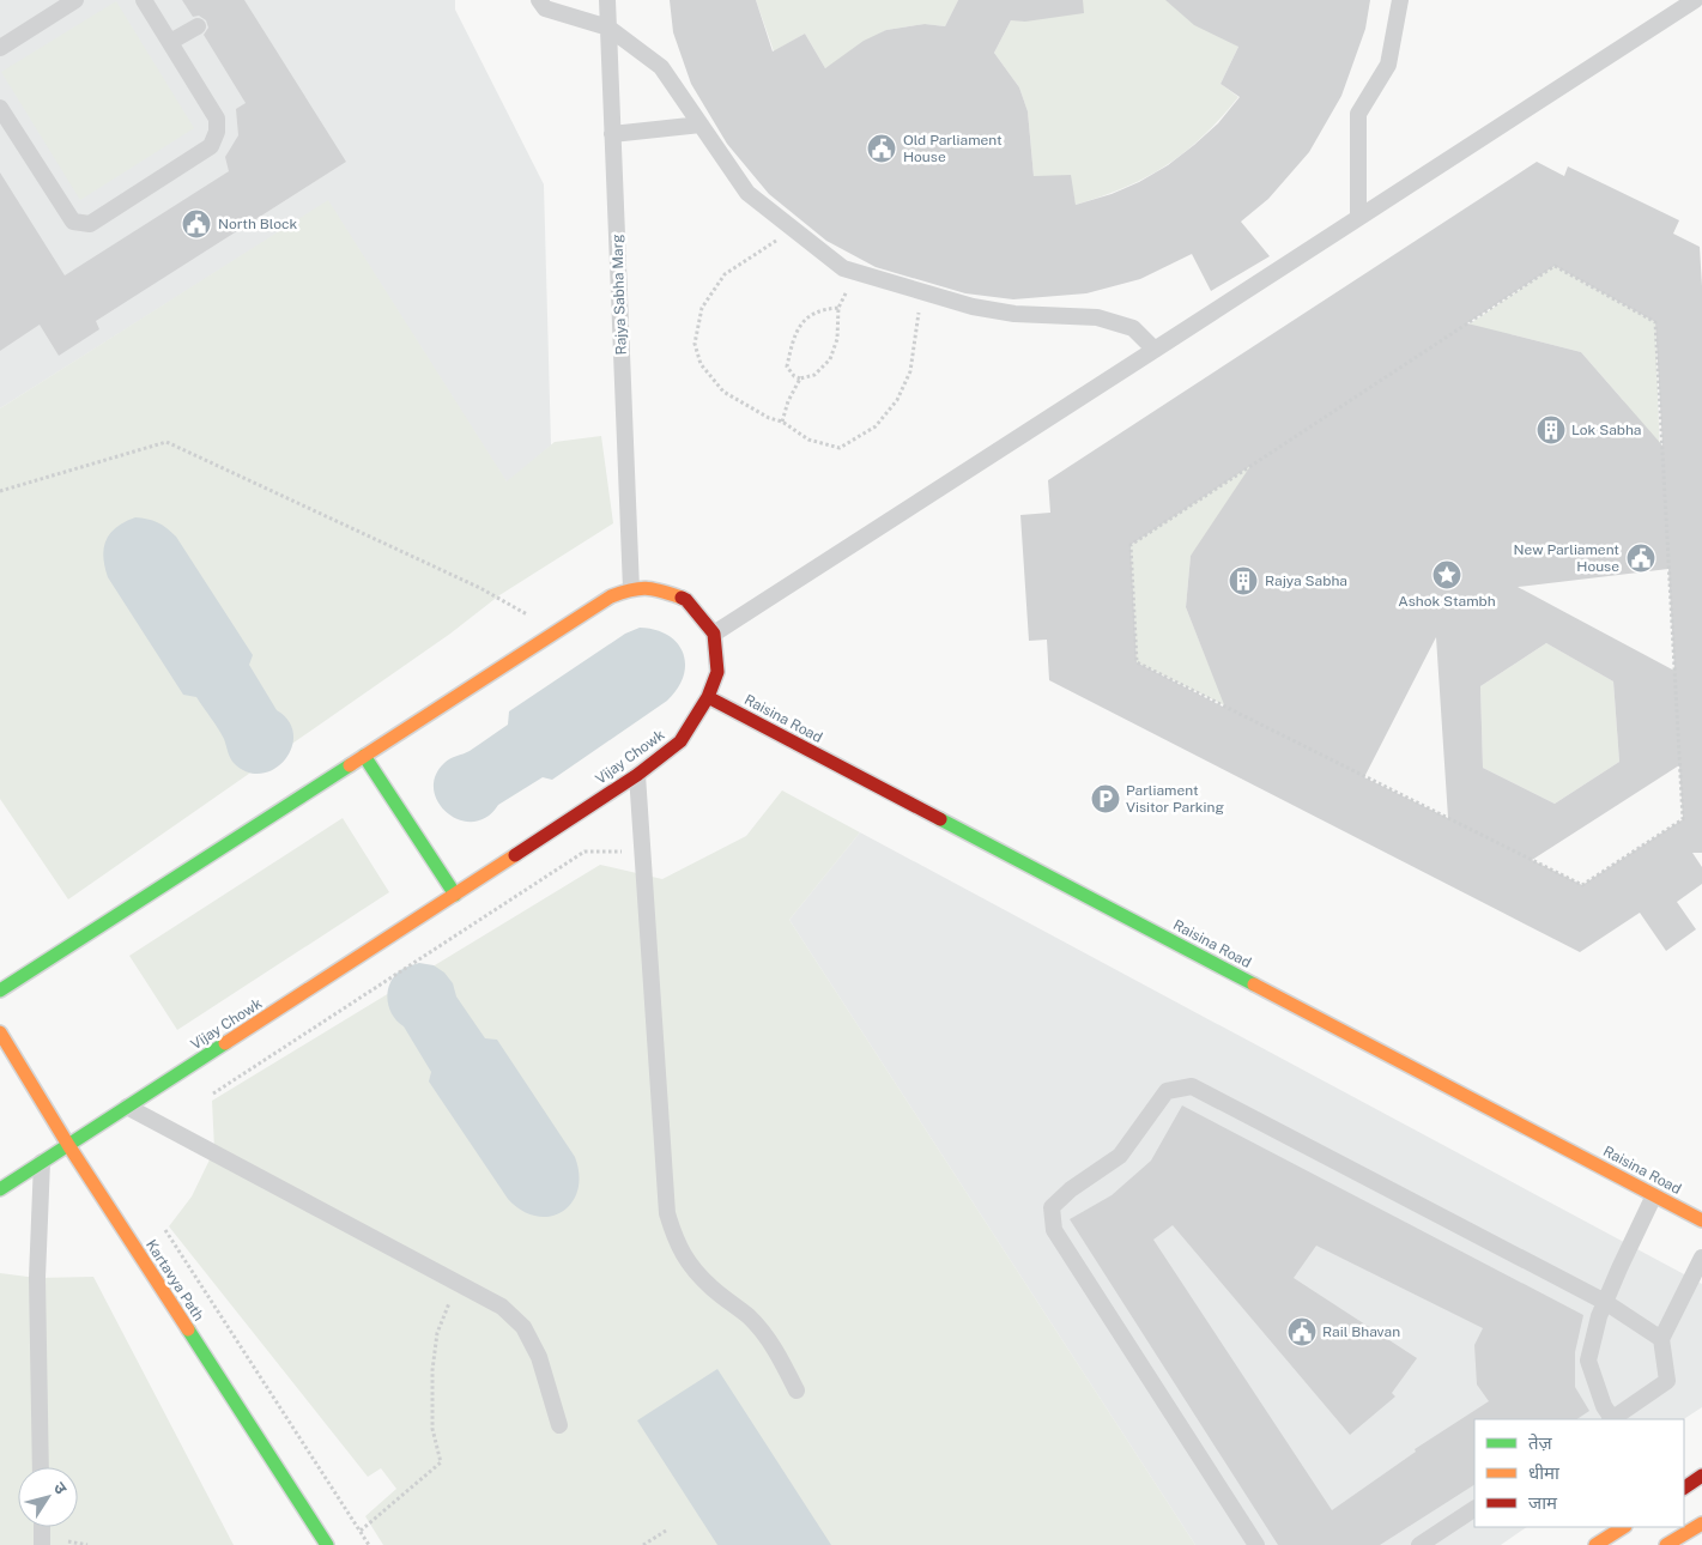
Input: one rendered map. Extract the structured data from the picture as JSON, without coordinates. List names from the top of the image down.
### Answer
{
  "streets": {
    "main road": ["Raisina Road", "Vijay Chowk", "Kartavya Path"],
    "lane": ["Rajya Sabha Marg"]
  },
  "crossings": [
    ["Raisina Road", "Vijay Chowk"],
    ["Vijay Chowk", "Kartavya Path"]
  ],
  "places": {
    "public building": [
      "Old Parliament House",
      "North Block",
      "New Parliament House",
      "Rail Bhavan"
    ],
    "building": ["Lok Sabha", "Rajya Sabha"],
    "place": ["Ashok Stambh"],
    "parking": ["Parliament Visitor Parking"]
  },
  "legend": ["तेज़", "धीमा", "जाम"],
  "north": "top right"
}
